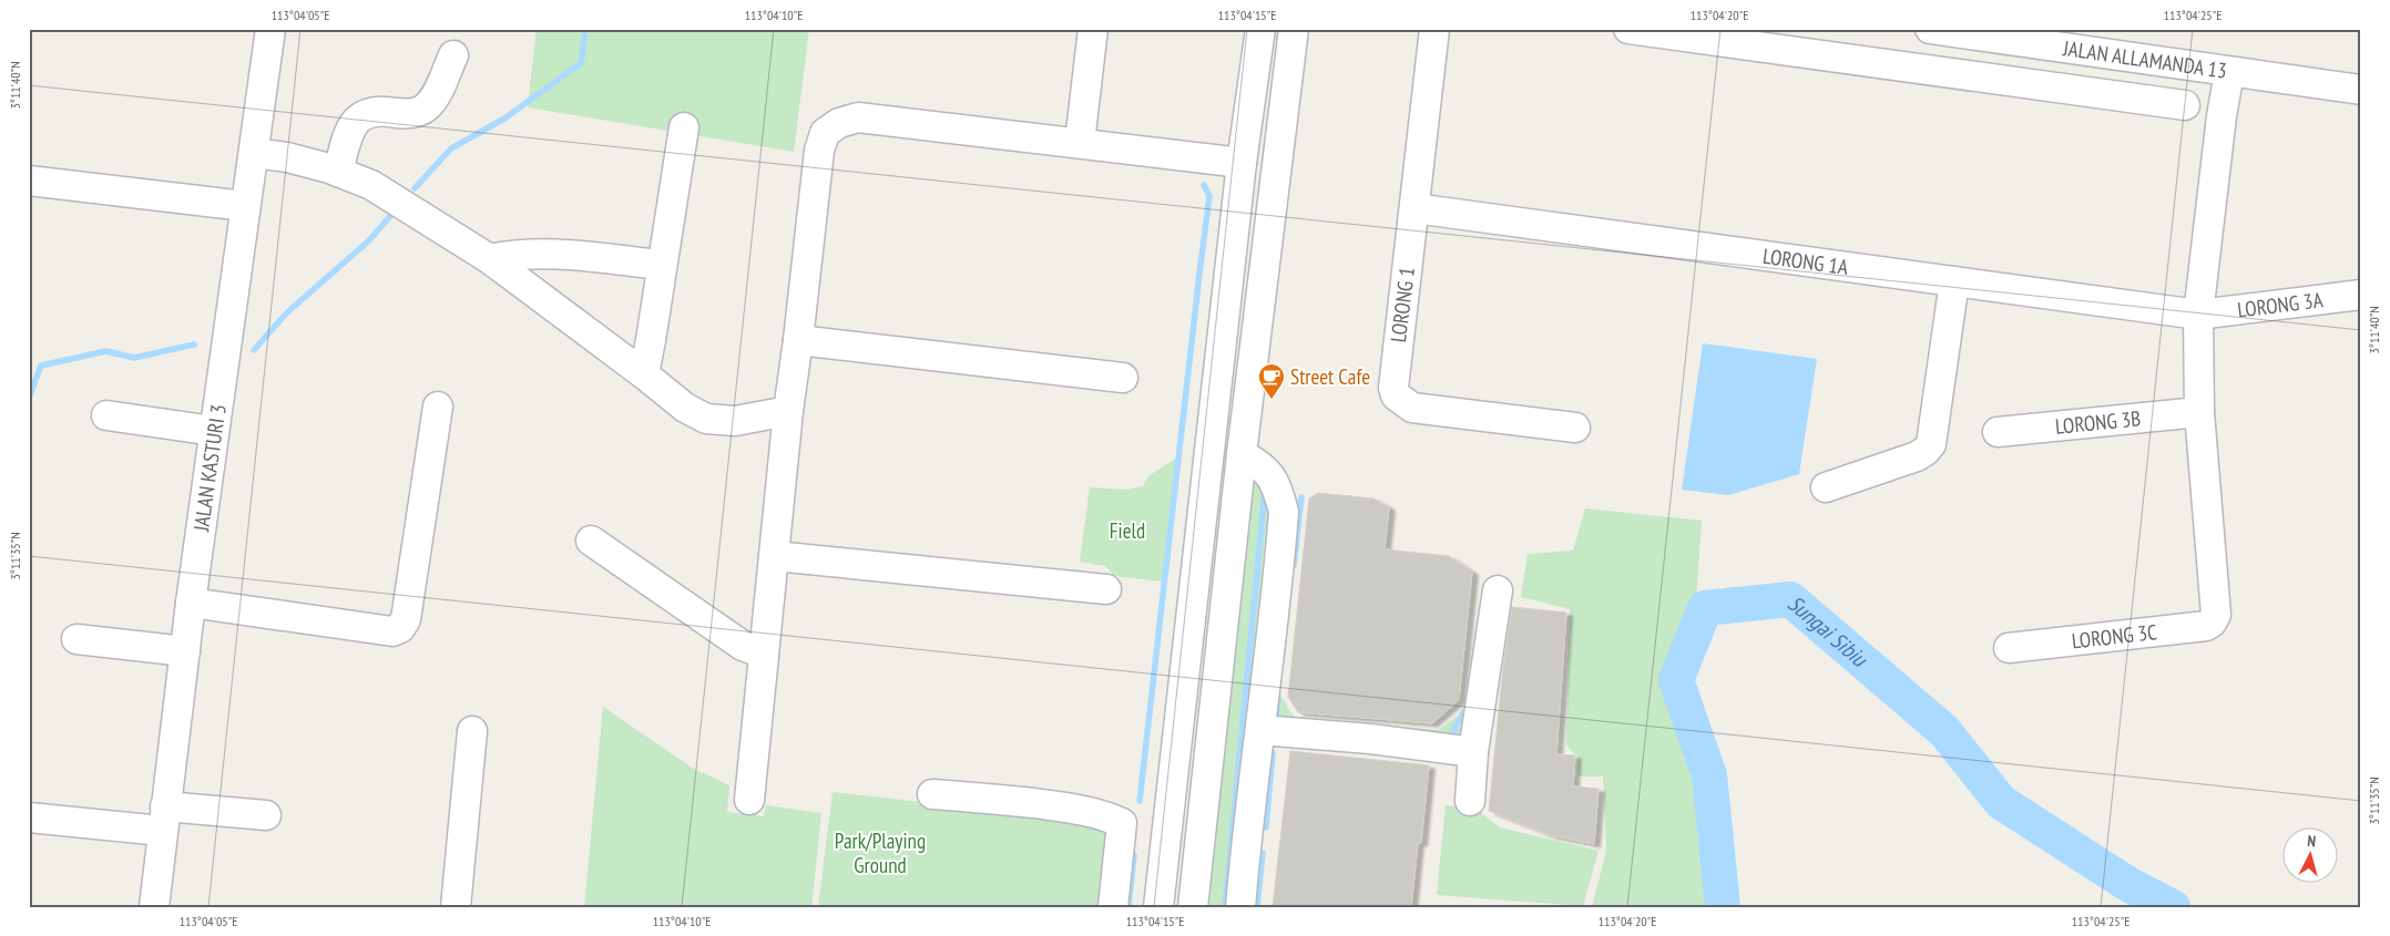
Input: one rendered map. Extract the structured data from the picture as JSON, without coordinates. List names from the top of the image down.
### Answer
{
  "streets": {
    "street": [
      "JALAN ALLAMANDA 13",
      "LORONG 1A",
      "LORONG 1",
      "LORONG 3A",
      "LORONG 3B",
      "JALAN KASTURI 3",
      "LORONG 3C"
    ]
  },
  "crossings": [
    ["LORONG 1A", "LORONG 1"],
    ["LORONG 1A", "LORONG 3A"],
    ["LORONG 3B", "LORONG 3C"]
  ],
  "water": ["Sungai Sibiu"],
  "parks": ["Field", "Park/Playing Ground"],
  "places": {
    "cafe": ["Street Cafe"]
  },
  "north": "top",
  "coordinates": [
    "113°04'05\"E",
    "113°04'10\"E",
    "113°04'15\"E",
    "113°04'20\"E",
    "113°04'25\"E",
    "3°11'40\"N",
    "3°11'35\"N"
  ]
}
